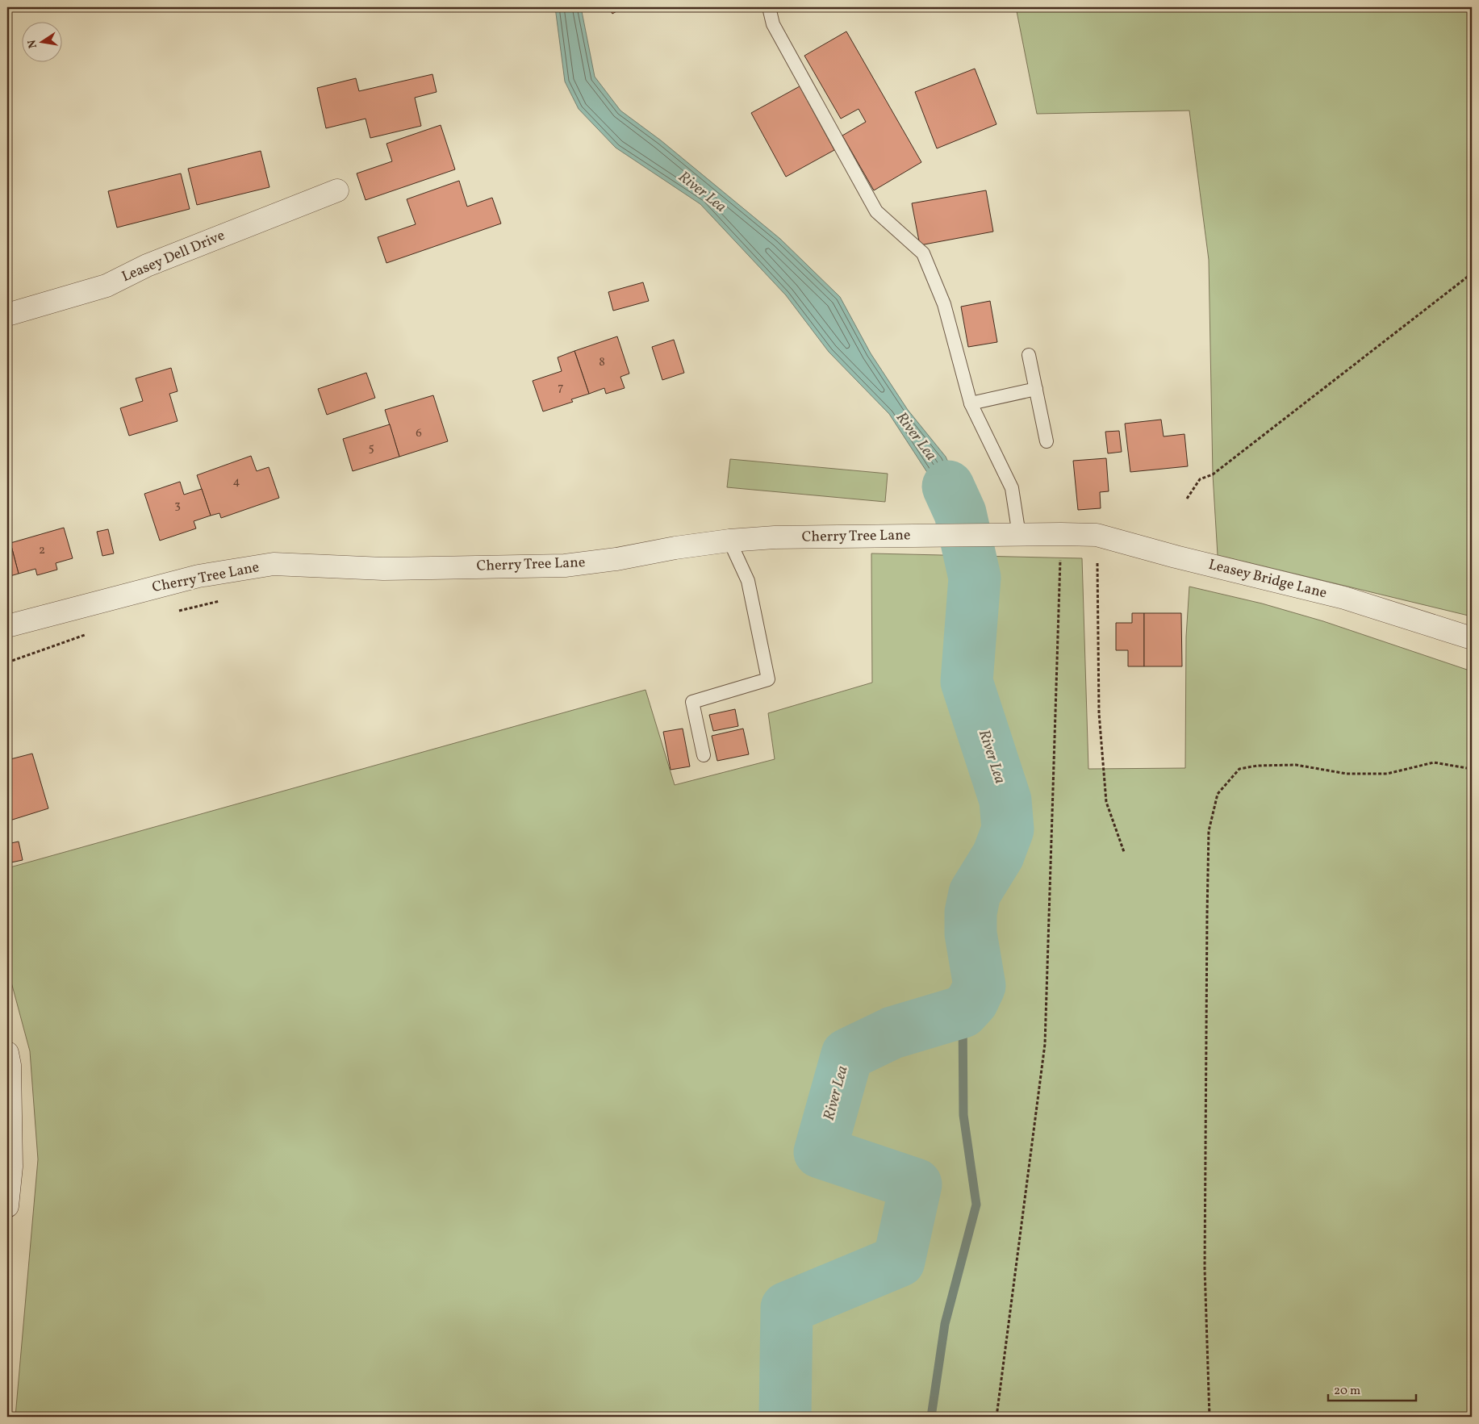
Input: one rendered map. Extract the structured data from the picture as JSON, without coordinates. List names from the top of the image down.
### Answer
{
  "streets": {
    "street": ["Leasey Dell Drive", "Cherry Tree Lane", "Leasey Bridge Lane"]
  },
  "crossings": [
    ["Cherry Tree Lane", "Leasey Bridge Lane"]
  ],
  "water": ["River Lea"],
  "house_numbers": [
    "8",
    "7",
    "6",
    "5",
    "4",
    "3",
    "2"
  ],
  "scale_bar": "20 m",
  "north": "left"
}
